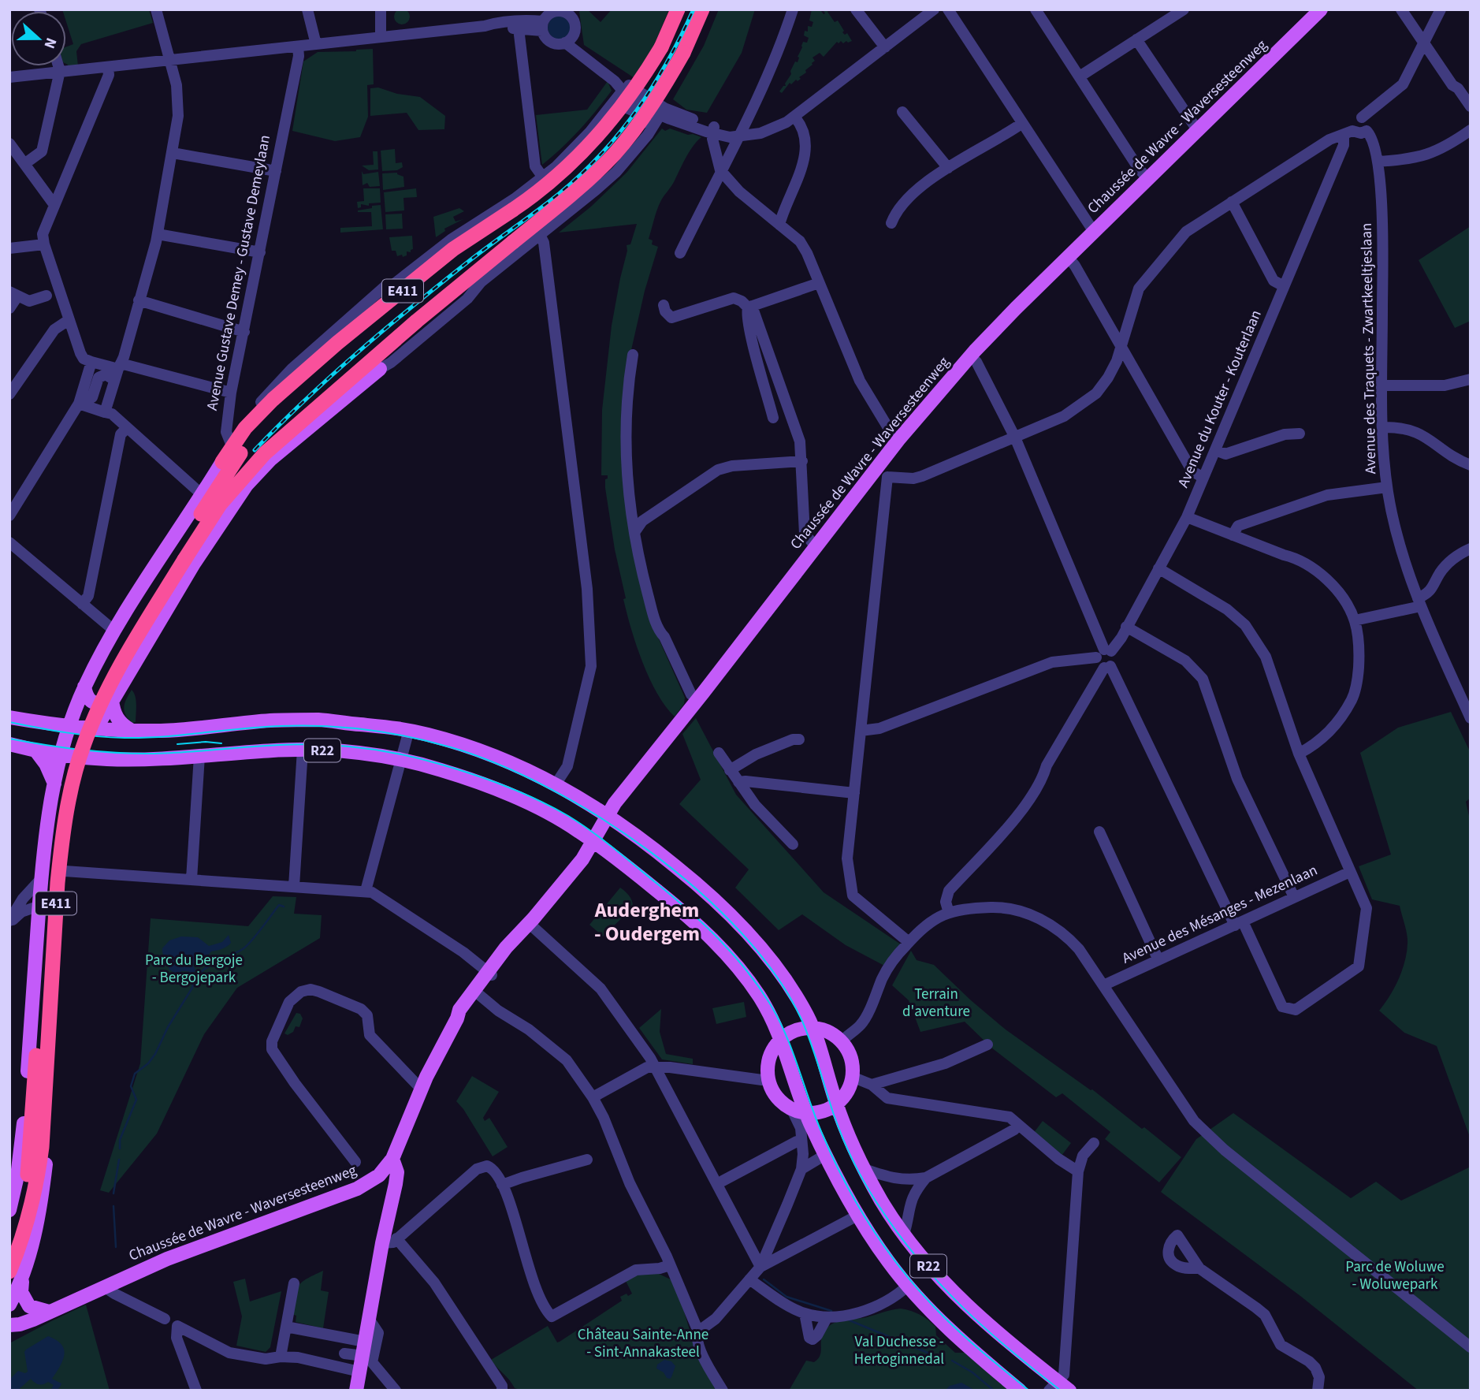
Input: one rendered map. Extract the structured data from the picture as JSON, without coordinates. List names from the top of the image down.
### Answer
{
  "streets": {
    "highway": ["E411"],
    "main road": ["Chaussée de Wavre - Waversesteenweg", "R22"],
    "street": [
      "Avenue Gustave Demey - Gustave Demeylaan",
      "Avenue des Traquets - Zwartkeeltjeslaan",
      "Avenue du Kouter - Kouterlaan",
      "Avenue des Mésanges - Mezenlaan"
    ]
  },
  "crossings": [
    ["Chaussée de Wavre - Waversesteenweg", "R22"]
  ],
  "districts": ["Auderghem - Oudergem"],
  "parks": [
    "Parc du Bergoje - Bergojepark",
    "Terrain d'aventure",
    "Parc de Woluwe - Woluwepark",
    "Château Sainte-Anne - Sint-Annakasteel",
    "Val Duchesse - Hertoginnedal"
  ],
  "north": "right"
}
